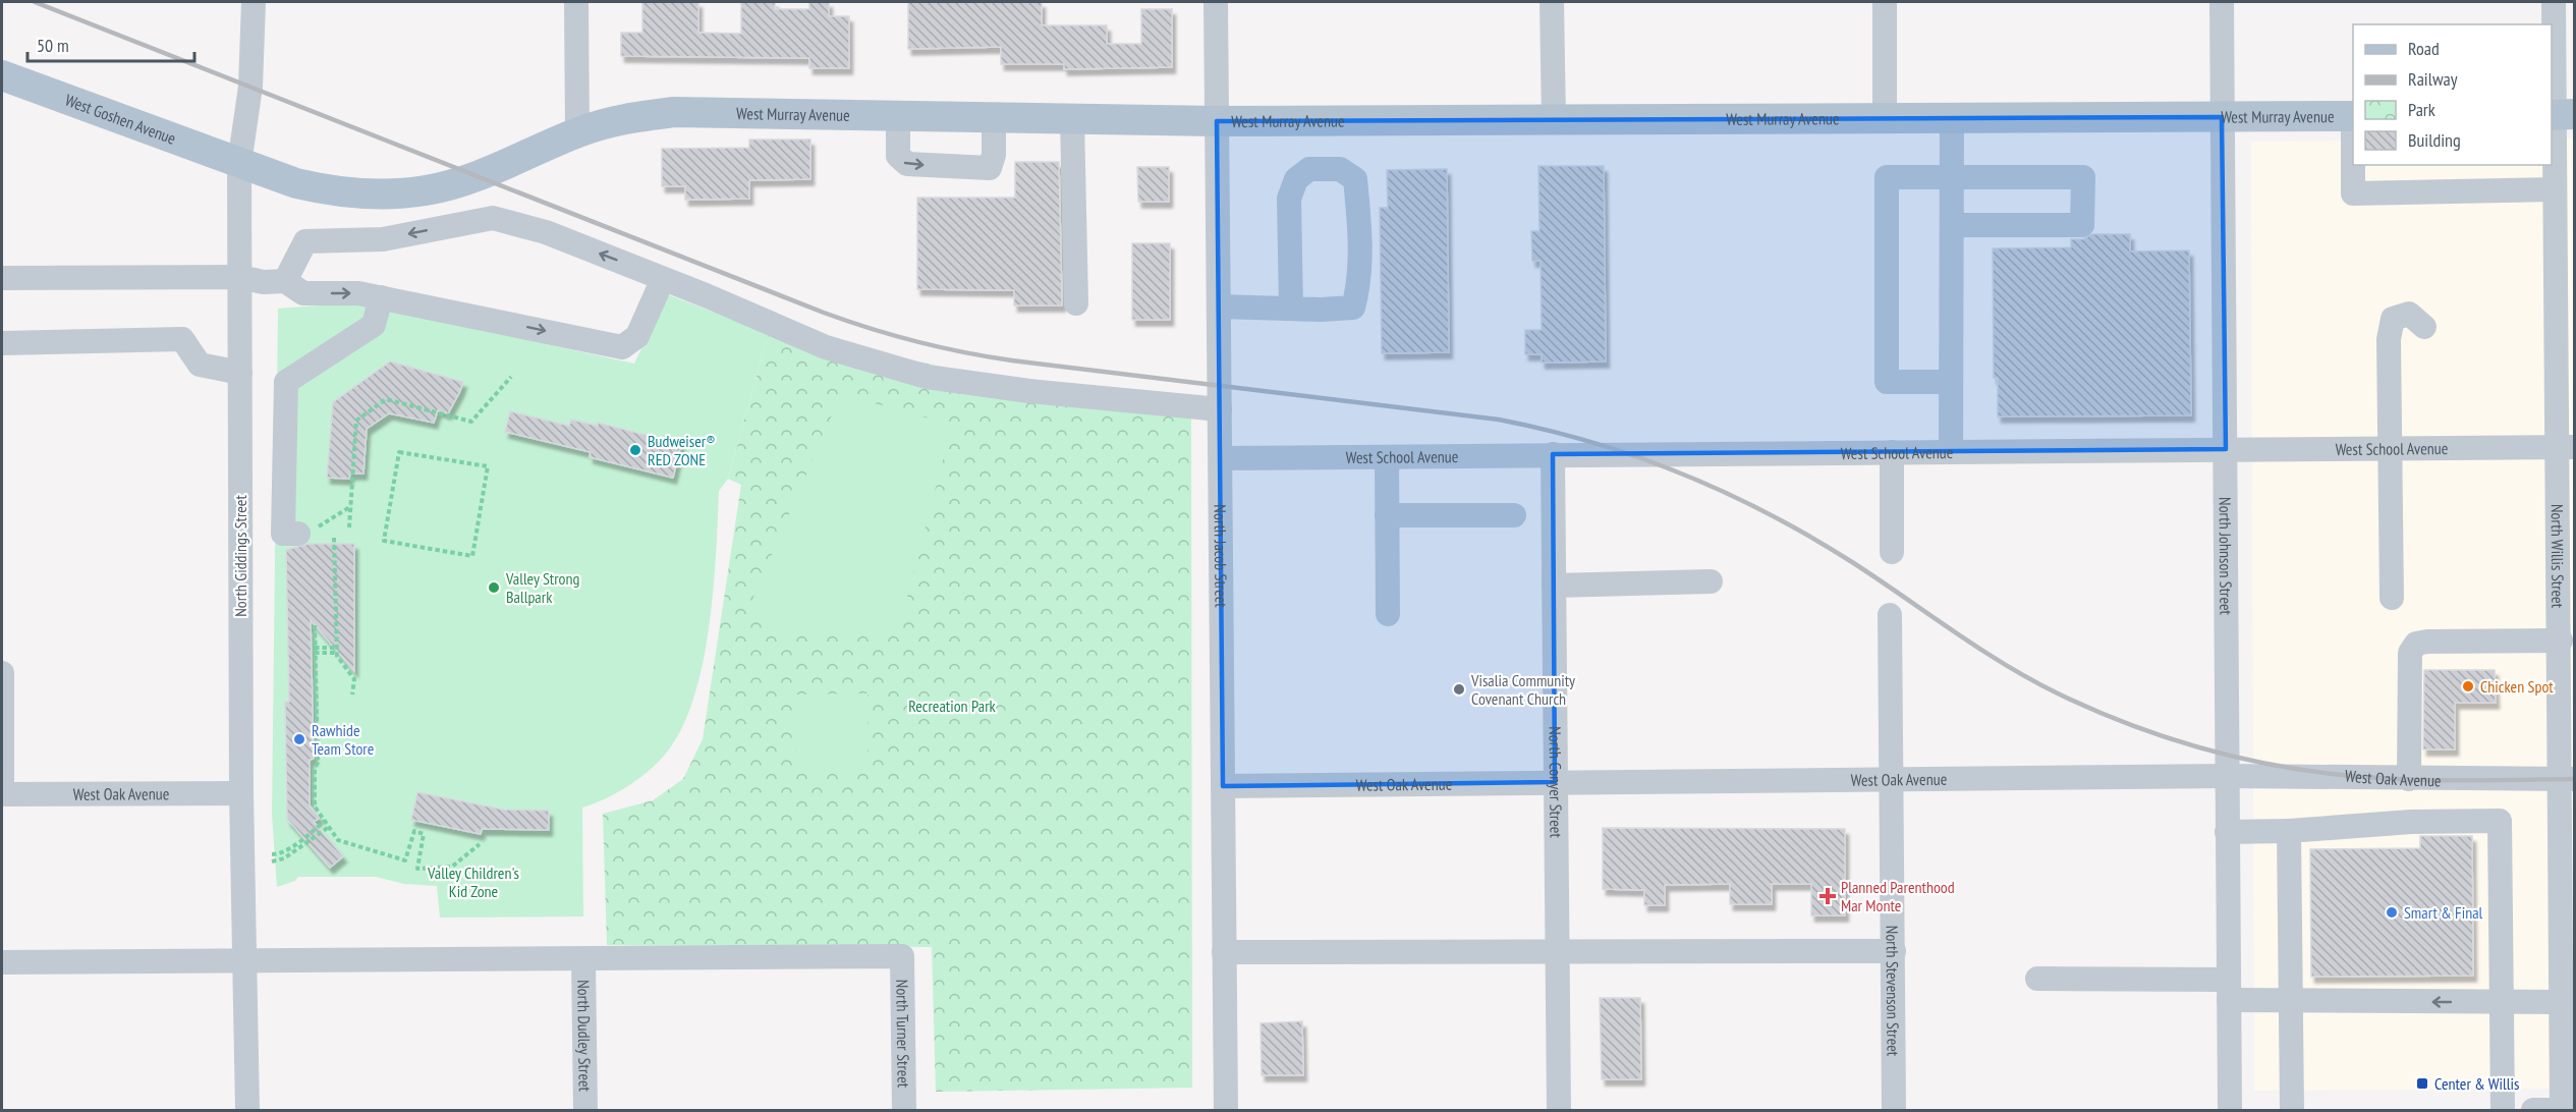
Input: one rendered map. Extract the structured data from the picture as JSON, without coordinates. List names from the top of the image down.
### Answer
{
  "streets": {
    "main road": ["West Murray Avenue", "West Goshen Avenue"],
    "street": [
      "West School Avenue",
      "North Giddings Street",
      "North Jacob Street",
      "North Johnson Street",
      "North Willis Street",
      "West Oak Avenue",
      "North Conyer Street",
      "North Stevenson Street",
      "North Turner Street",
      "North Dudley Street"
    ]
  },
  "crossings": [
    ["West Murray Avenue", "West Goshen Avenue"],
    ["West Murray Avenue", "North Giddings Street"],
    ["West Murray Avenue", "North Jacob Street"],
    ["West Murray Avenue", "North Johnson Street"],
    ["West Goshen Avenue", "North Giddings Street"],
    ["West School Avenue", "North Jacob Street"],
    ["West School Avenue", "North Johnson Street"],
    ["West School Avenue", "North Willis Street"],
    ["West School Avenue", "North Conyer Street"],
    ["North Giddings Street", "West Oak Avenue"],
    ["North Jacob Street", "West Oak Avenue"],
    ["North Johnson Street", "West Oak Avenue"],
    ["North Willis Street", "West Oak Avenue"],
    ["West Oak Avenue", "North Conyer Street"],
    ["West Oak Avenue", "North Stevenson Street"],
    ["North Turner Street", "North Dudley Street"]
  ],
  "parks": ["Recreation Park", "Valley Children's Kid Zone"],
  "places": {
    "other": [
      "Budweiser® RED ZONE",
      "Valley Strong Ballpark",
      "Chicken Spot",
      "Visalia Community Covenant Church",
      "Rawhide Team Store",
      "Smart & Final"
    ],
    "health": ["Planned Parenthood Mar Monte"],
    "transit": ["Center & Willis"]
  },
  "legend": [
    "Road",
    "Railway",
    "Park",
    "Building"
  ],
  "scale_bar": "50 m"
}
